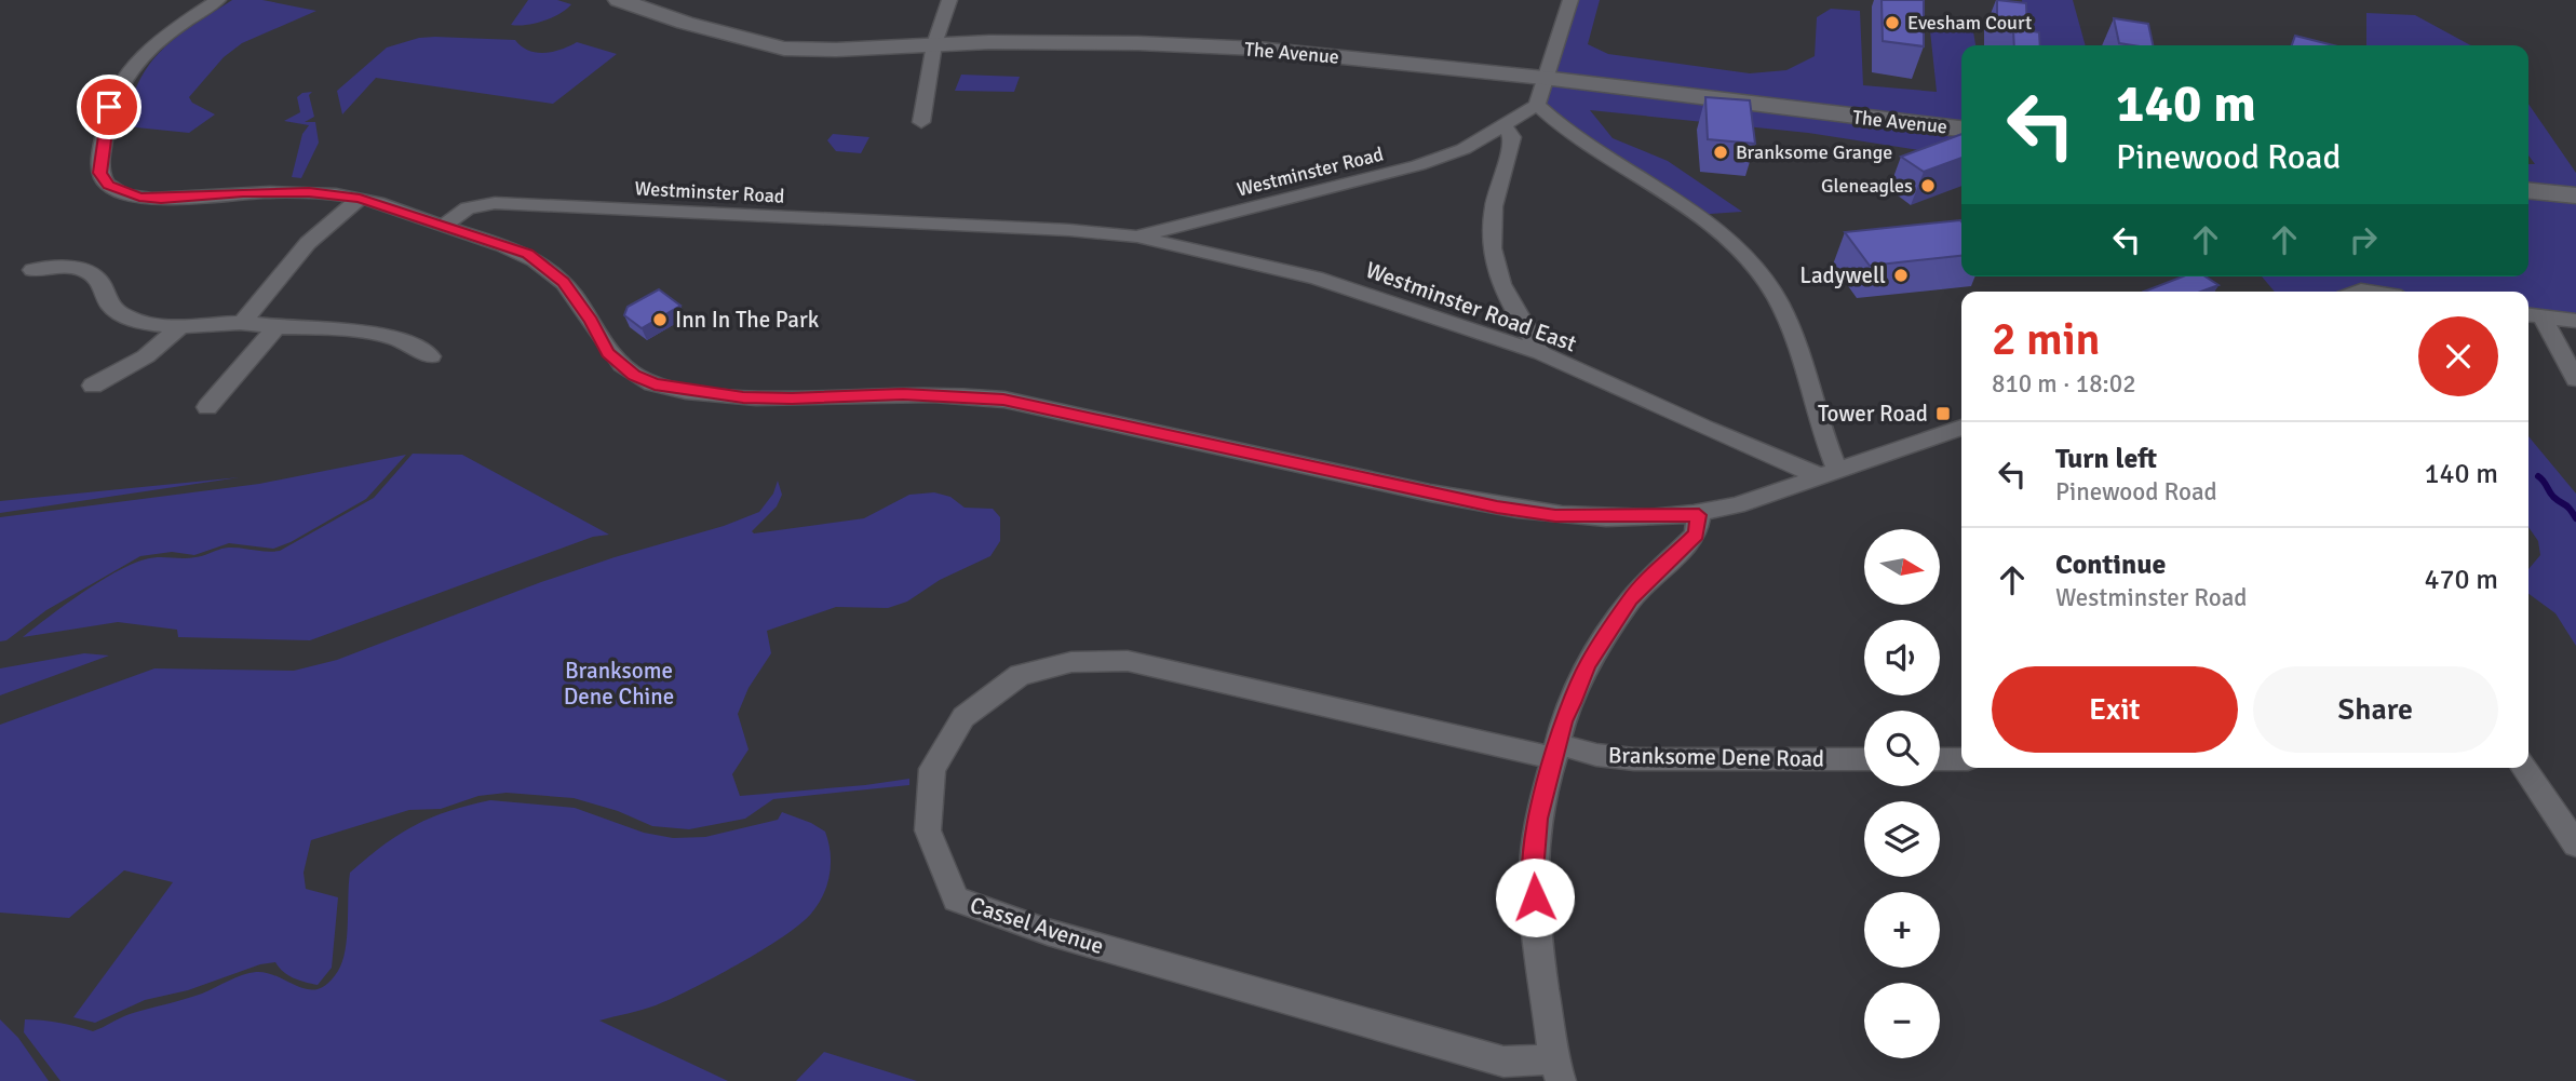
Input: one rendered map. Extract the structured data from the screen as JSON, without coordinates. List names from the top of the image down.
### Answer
{
  "streets": {
    "main road": ["The Avenue"],
    "street": [
      "Westminster Road",
      "Westminster Road East",
      "Branksome Dene Road",
      "Cassel Avenue"
    ]
  },
  "crossings": [
    ["Westminster Road", "Westminster Road East"],
    ["Branksome Dene Road", "Cassel Avenue"]
  ],
  "parks": ["Branksome Dene Chine"],
  "places": {
    "other": [
      "Evesham Court",
      "Branksome Grange",
      "Gleneagles",
      "Ladywell",
      "Inn In The Park"
    ],
    "transit": ["Tower Road"]
  },
  "north": "right",
  "page": {
    "turn": ["140 m", "Pinewood Road"],
    "heading": ["2 min", "810 m · 18:02"],
    "list": [
      {
        "name": "Turn left",
        "note": "Pinewood Road",
        "value": "140 m"
      },
      {
        "name": "Continue",
        "note": "Westminster Road",
        "value": "470 m"
      }
    ],
    "map_buttons": ["+", "−"],
    "buttons": ["Exit", "Share"]
  }
}
